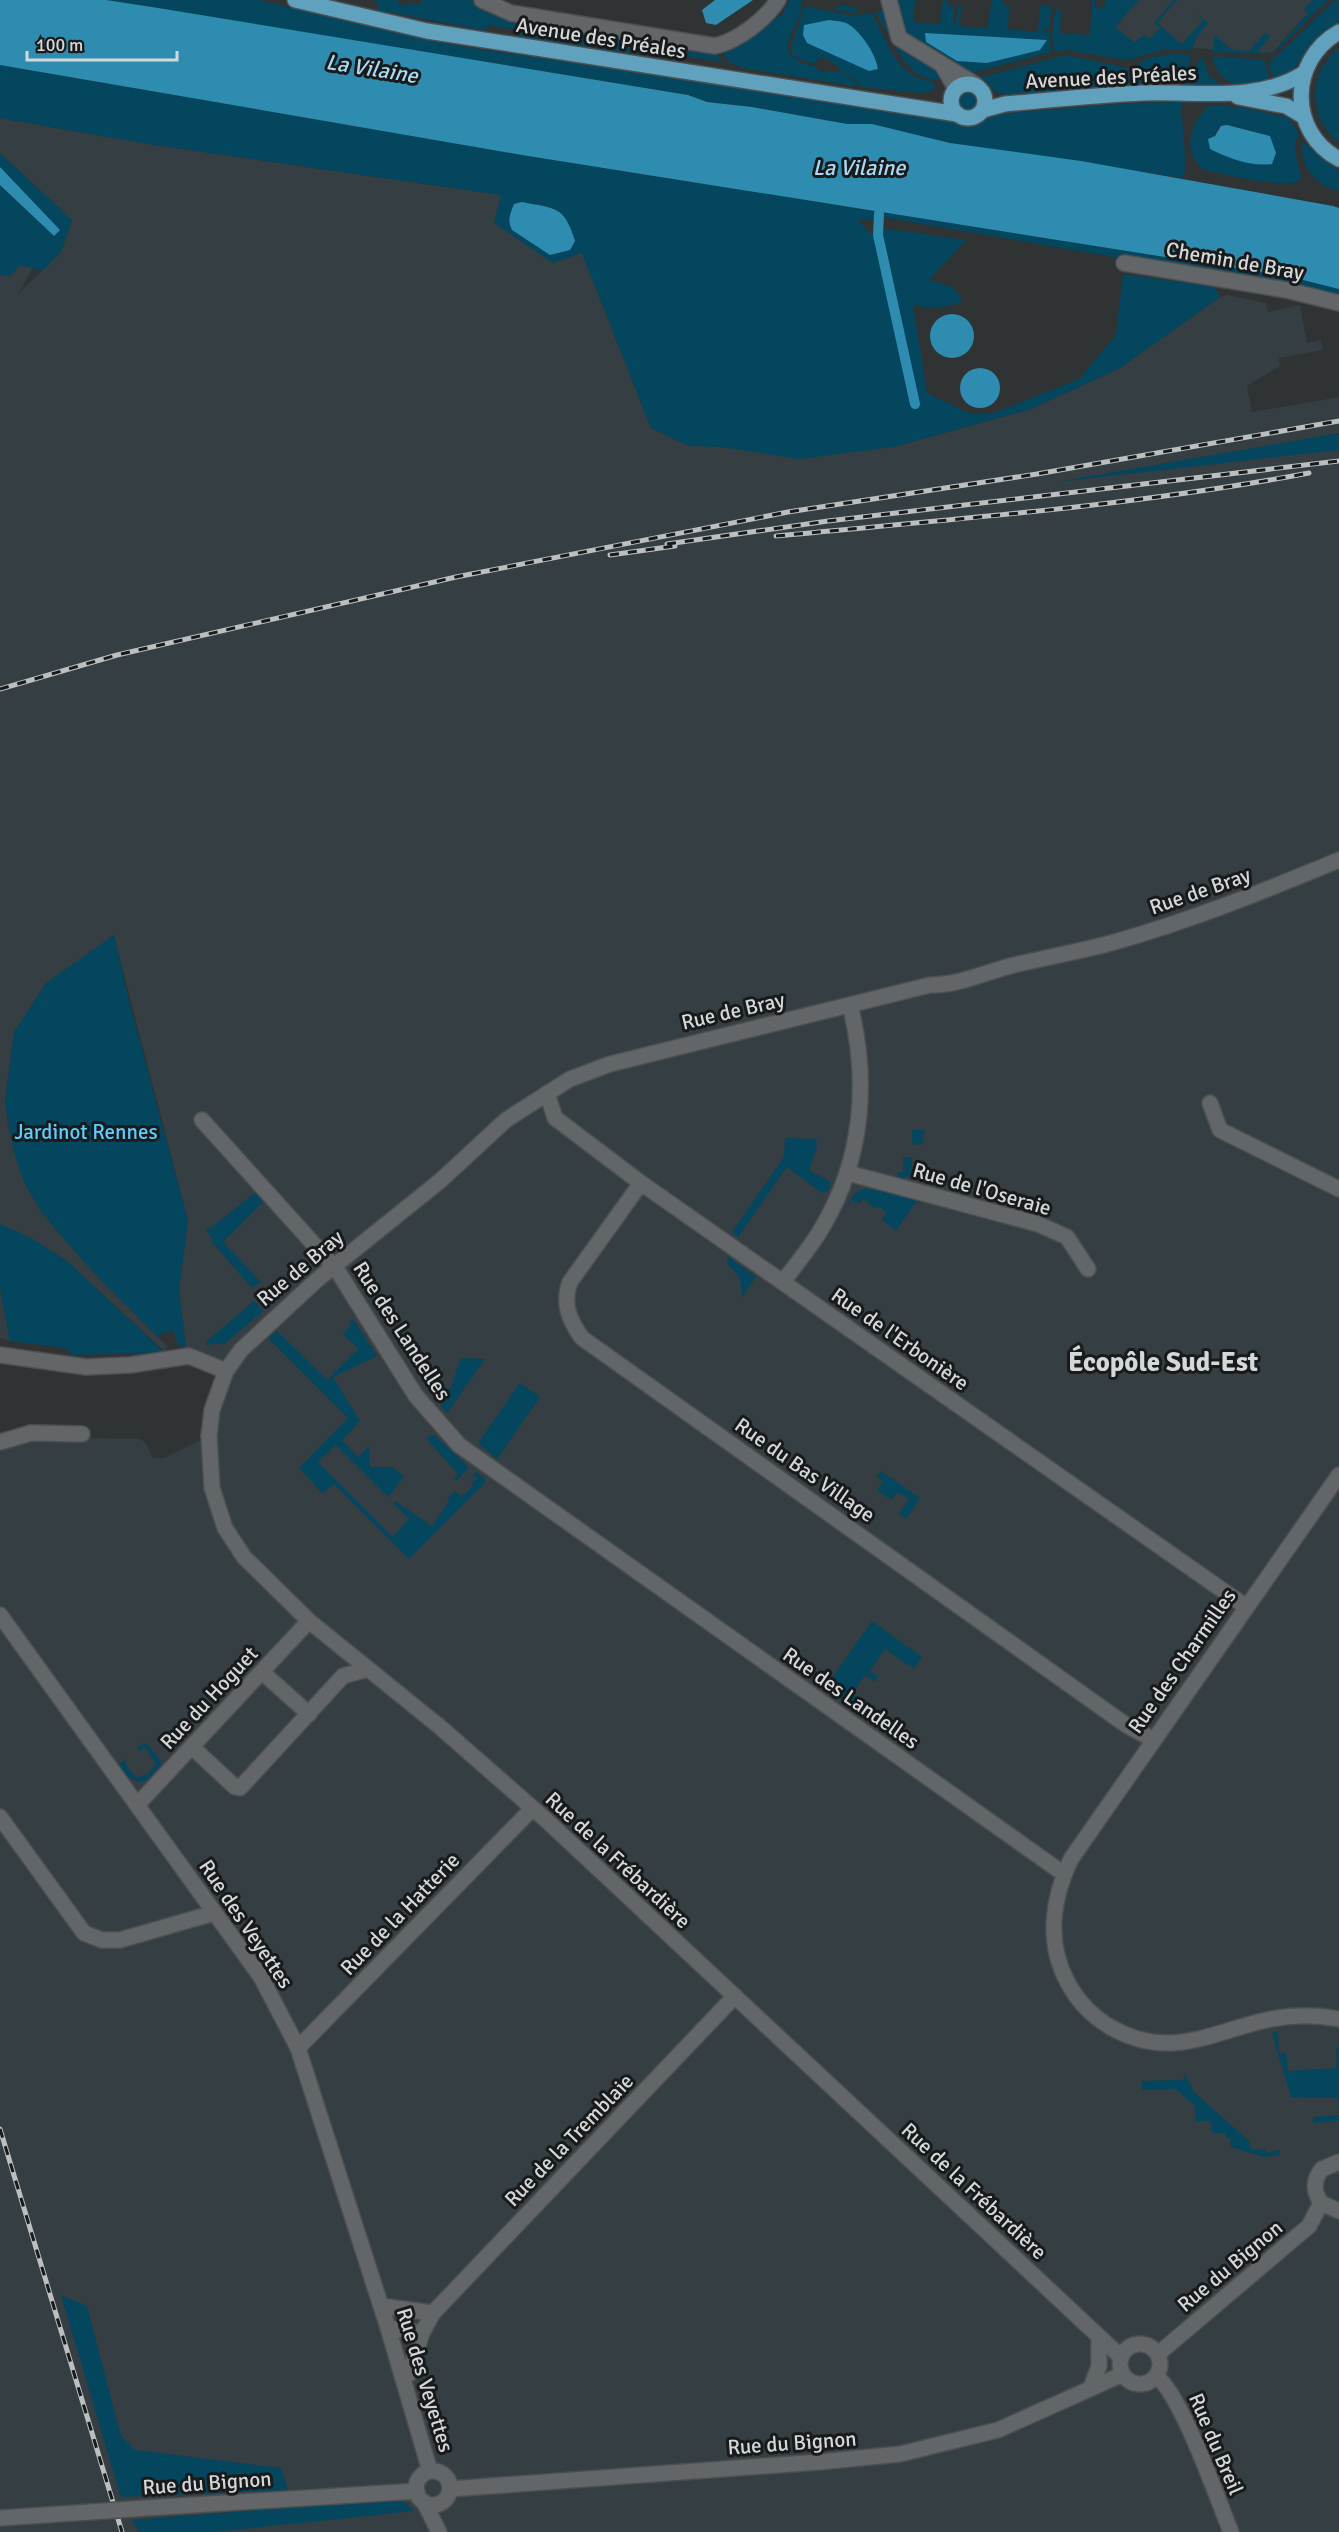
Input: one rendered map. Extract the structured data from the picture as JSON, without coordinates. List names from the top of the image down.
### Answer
{
  "streets": {
    "main road": ["Avenue des Préales"],
    "street": [
      "Chemin de Bray",
      "Rue de Bray",
      "Rue de l'Oseraie",
      "Rue des Landelles",
      "Rue de l'Erbonière",
      "Rue du Bas Village",
      "Rue des Charmilles",
      "Rue du Hoguet",
      "Rue de la Frébardière",
      "Rue de la Hatterie",
      "Rue des Veyettes",
      "Rue de la Tremblaie",
      "Rue du Bignon",
      "Rue du Breil"
    ]
  },
  "crossings": [
    ["Rue de Bray", "Rue des Landelles"],
    ["Rue de Bray", "Rue de l'Erbonière"],
    ["Rue de Bray", "Rue de la Frébardière"],
    ["Rue des Landelles", "Rue des Charmilles"],
    ["Rue de l'Erbonière", "Rue du Bas Village"],
    ["Rue de l'Erbonière", "Rue des Charmilles"],
    ["Rue du Bas Village", "Rue des Charmilles"],
    ["Rue du Hoguet", "Rue de la Frébardière"],
    ["Rue du Hoguet", "Rue des Veyettes"],
    ["Rue de la Frébardière", "Rue de la Hatterie"],
    ["Rue de la Frébardière", "Rue de la Tremblaie"],
    ["Rue de la Frébardière", "Rue du Bignon"],
    ["Rue de la Frébardière", "Rue du Breil"],
    ["Rue de la Hatterie", "Rue des Veyettes"],
    ["Rue des Veyettes", "Rue de la Tremblaie"],
    ["Rue des Veyettes", "Rue du Bignon"],
    ["Rue du Bignon", "Rue du Breil"]
  ],
  "districts": ["Écopôle Sud-Est"],
  "water": ["La Vilaine"],
  "parks": ["Jardinot Rennes"],
  "scale_bar": "100 m"
}
